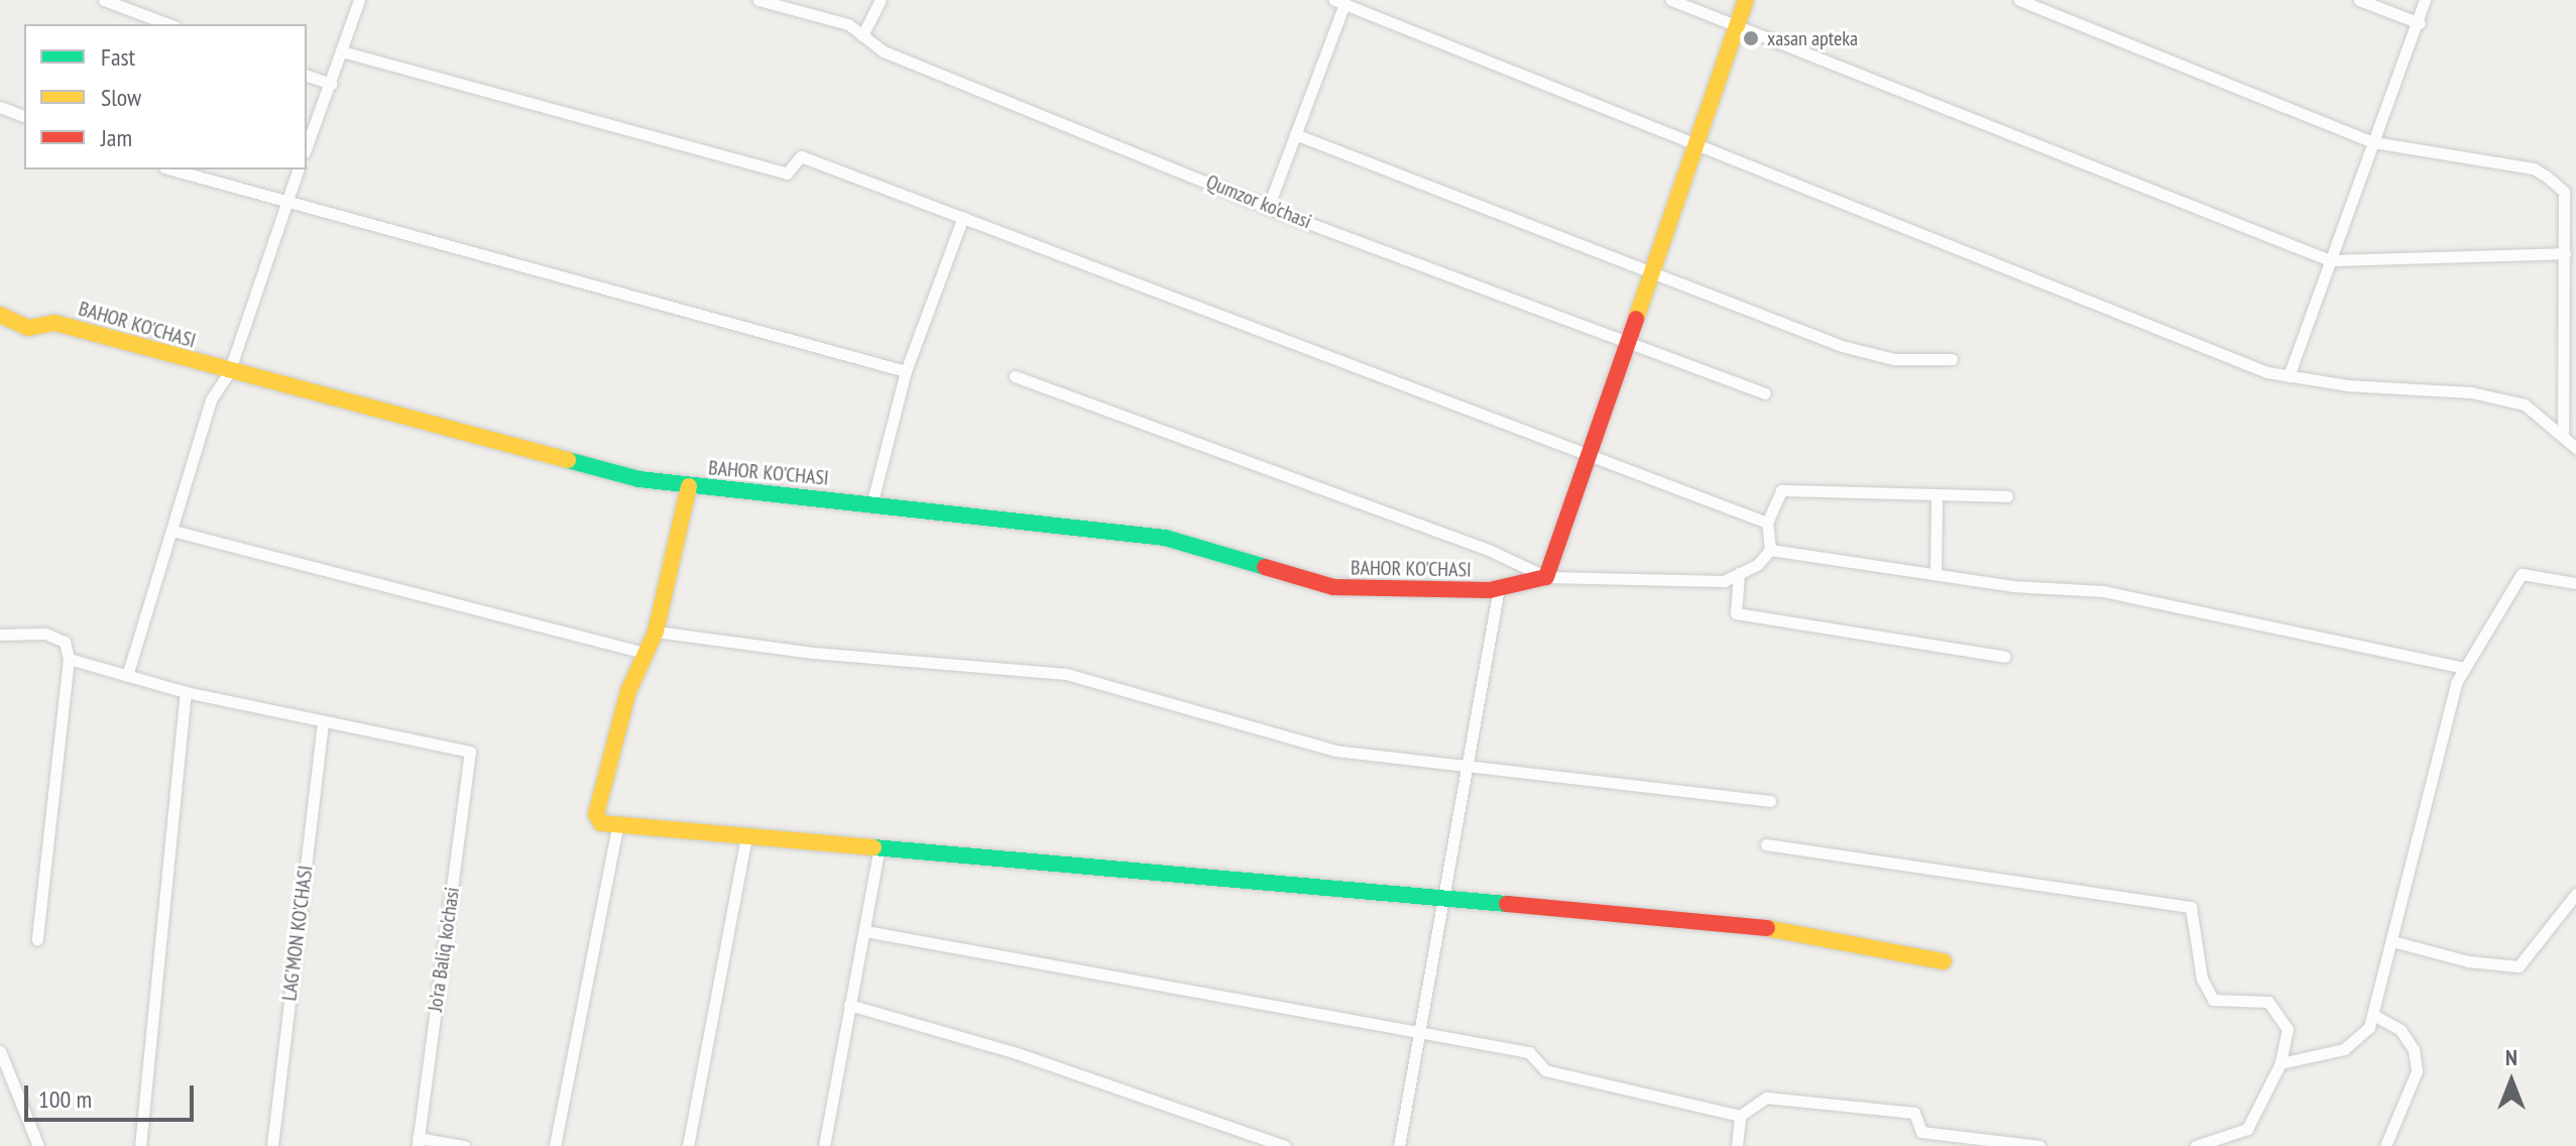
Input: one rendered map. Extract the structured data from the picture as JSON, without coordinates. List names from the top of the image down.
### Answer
{
  "streets": {
    "street": [
      "Qumzor ko'chasi",
      "BAHOR KO'CHASI",
      "LAG'MON KO'CHASI",
      "Jo'ra Baliq ko'chasi"
    ]
  },
  "crossings": [
    ["LAG'MON KO'CHASI", "Jo'ra Baliq ko'chasi"]
  ],
  "places": ["xasan apteka"],
  "legend": ["Fast", "Slow", "Jam"],
  "scale_bar": "100 m",
  "north": "top"
}
